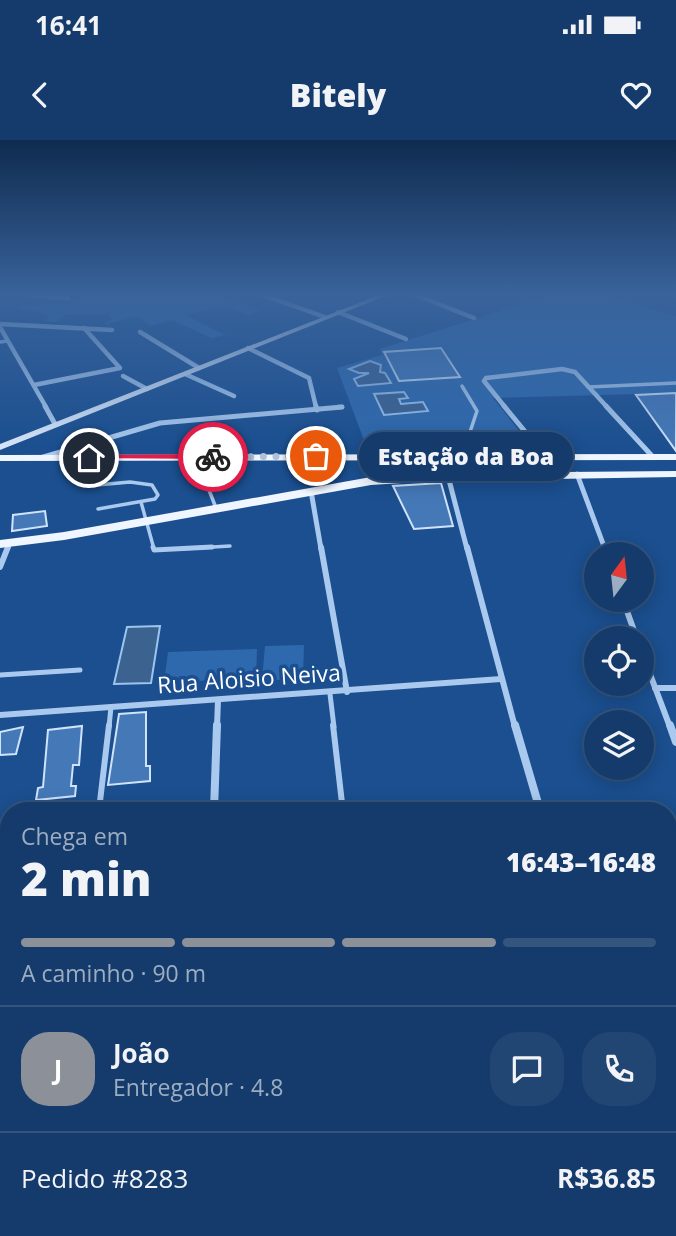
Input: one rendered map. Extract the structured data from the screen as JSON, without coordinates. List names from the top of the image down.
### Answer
{
  "streets": {
    "street": ["Rua Aloisio Neiva"]
  },
  "places": ["Estação da Boa"],
  "north": "top",
  "page": {
    "status": "16:41",
    "header": "Bitely",
    "bubble": "Estação da Boa",
    "heading": ["2 min", "Chega em", "16:43–16:48"],
    "panel": [
      "João",
      "Entregador · 4.8",
      "Pedido #8283",
      "R$36.85"
    ],
    "bar": "A caminho · 90 m",
    "round": "J"
  }
}
